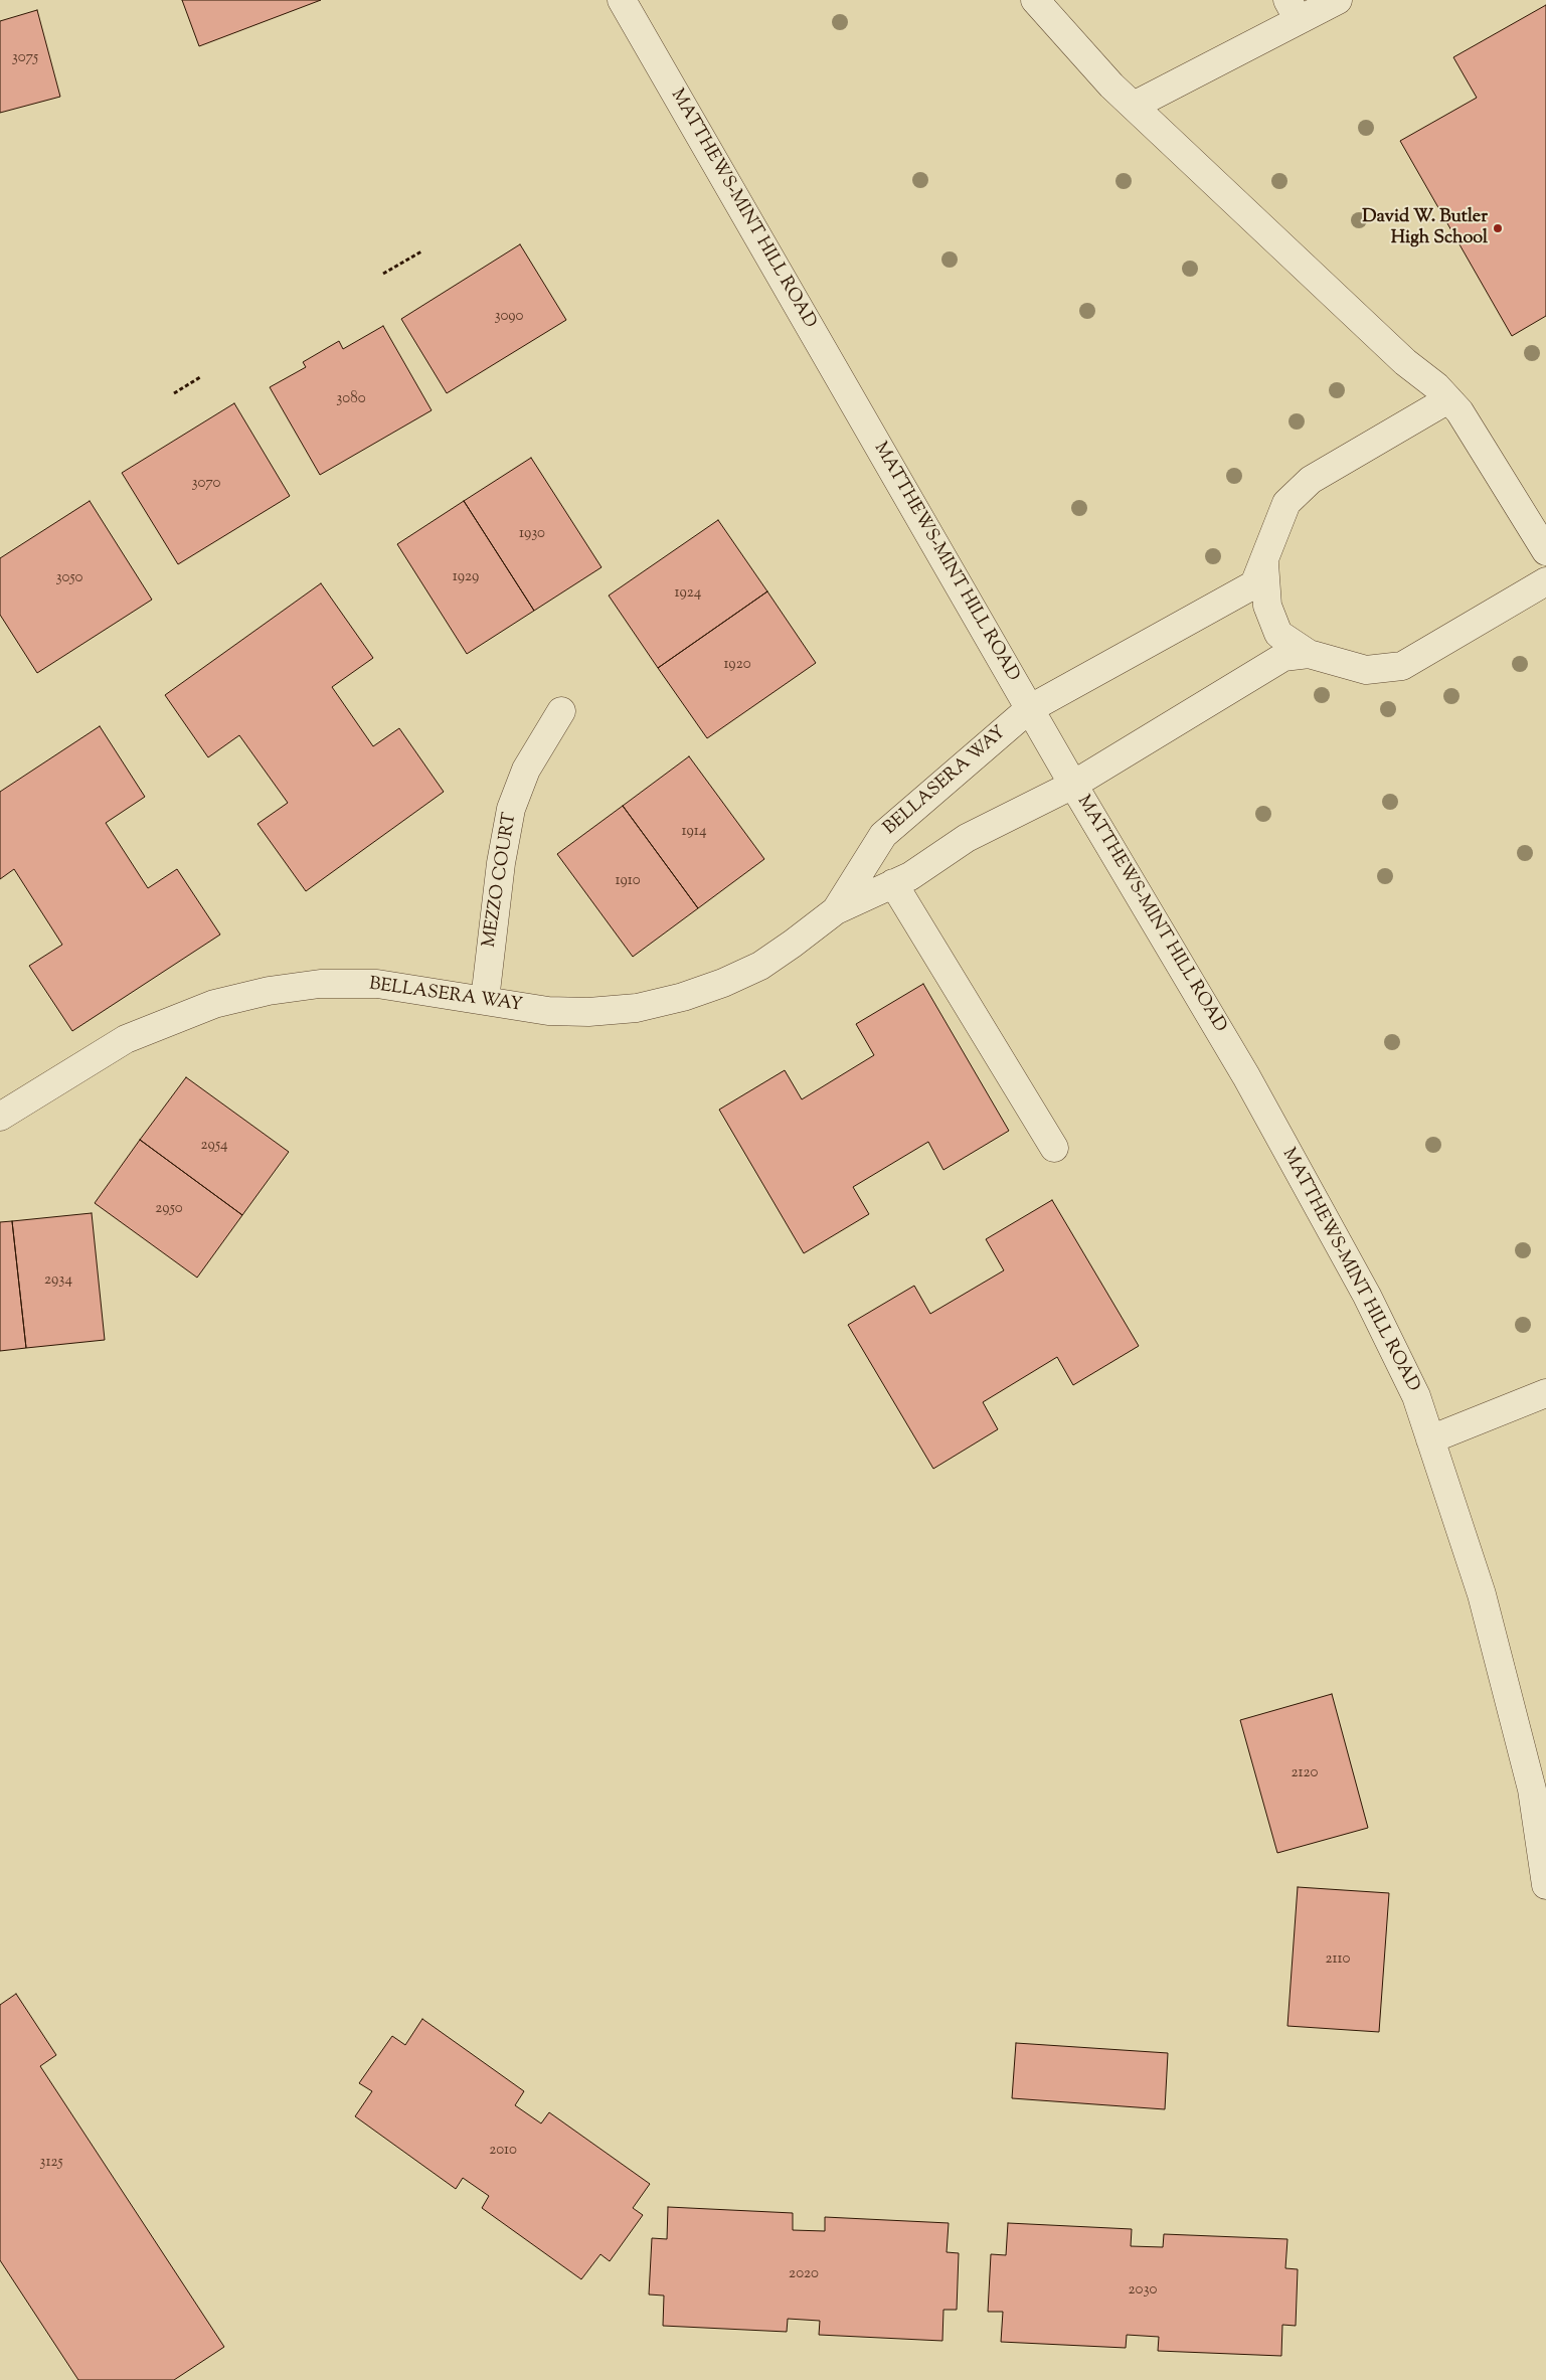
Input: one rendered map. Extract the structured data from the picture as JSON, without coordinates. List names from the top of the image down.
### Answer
{
  "streets": {
    "street": ["MATTHEWS-MINT HILL ROAD", "BELLASERA WAY", "MEZZO COURT"]
  },
  "crossings": [
    ["MATTHEWS-MINT HILL ROAD", "BELLASERA WAY"],
    ["BELLASERA WAY", "MEZZO COURT"]
  ],
  "places": ["David W. Butler High School"],
  "house_numbers": [
    "3075",
    "3090",
    "3080",
    "3070",
    "1930",
    "1929",
    "3050",
    "1924",
    "1920",
    "1914",
    "1910",
    "2954",
    "2950",
    "2934",
    "2120",
    "2110",
    "2010",
    "3125",
    "2020",
    "2030"
  ]
}
